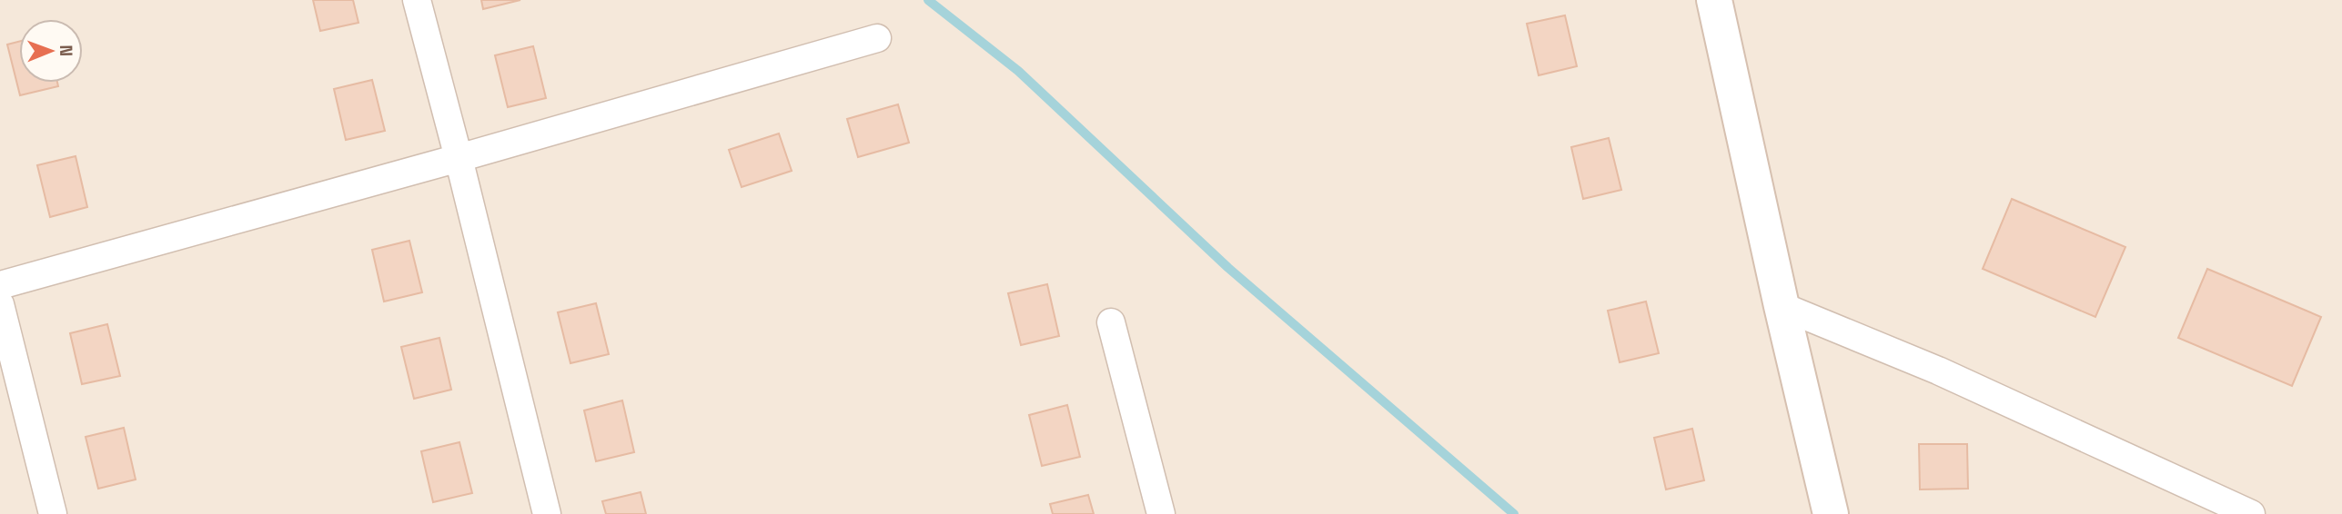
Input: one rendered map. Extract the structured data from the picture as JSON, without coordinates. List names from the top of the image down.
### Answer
{
  "north": "right"
}
